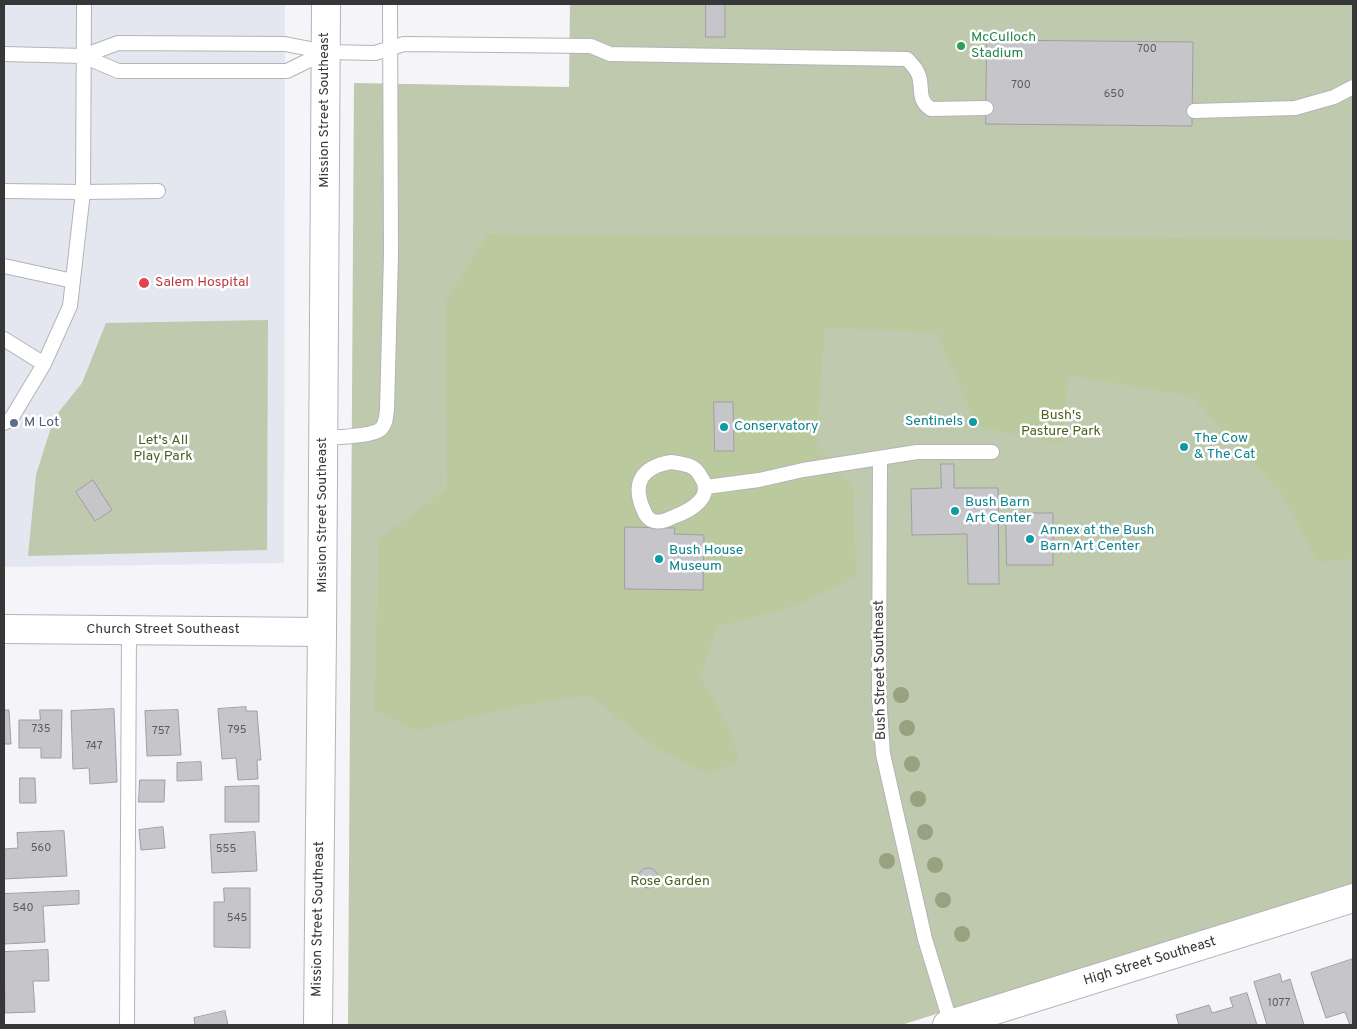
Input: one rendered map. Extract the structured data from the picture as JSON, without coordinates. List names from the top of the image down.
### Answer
{
  "streets": {
    "main road": ["Mission Street Southeast", "Church Street Southeast", "High Street Southeast"],
    "lane": ["Bush Street Southeast"]
  },
  "crossings": [
    ["Mission Street Southeast", "Church Street Southeast"],
    ["Bush Street Southeast", "High Street Southeast"]
  ],
  "parks": ["Bush's Pasture Park", "Let's All Play Park", "Rose Garden"],
  "places": [
    "McCulloch Stadium",
    "Salem Hospital",
    "Sentinels",
    "M Lot",
    "Conservatory",
    "The Cow & The Cat",
    "Bush Barn Art Center",
    "Annex at the Bush Barn Art Center",
    "Bush House Museum"
  ],
  "house_numbers": [
    "700",
    "700",
    "650",
    "735",
    "795",
    "757",
    "747",
    "560",
    "555",
    "540",
    "545",
    "1077"
  ]
}
